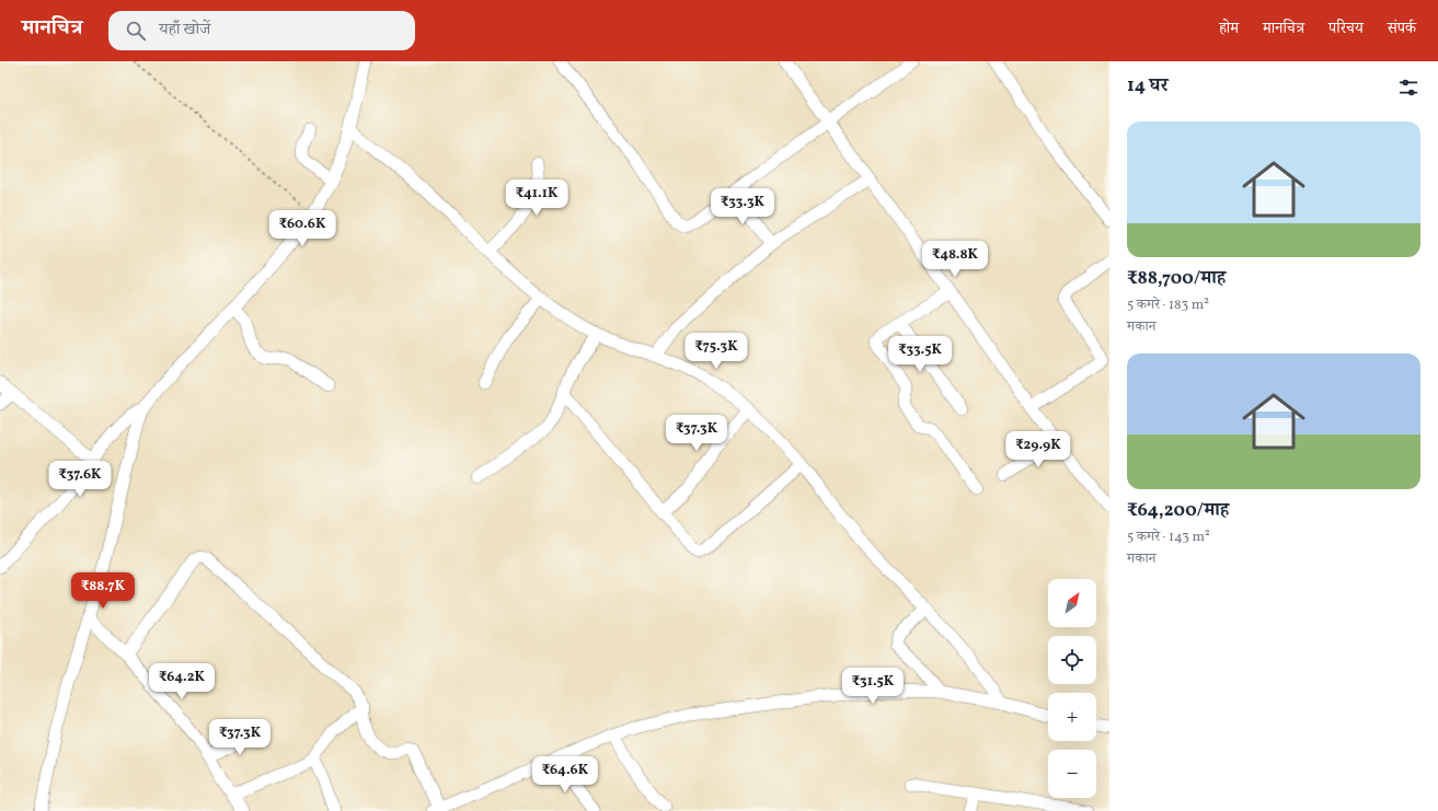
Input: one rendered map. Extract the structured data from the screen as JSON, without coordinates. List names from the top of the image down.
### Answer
{
  "north": "top right",
  "page": {
    "header": "मानचित्र",
    "search": "यहाँ खोजें",
    "nav": [
      "होम",
      "मानचित्र",
      "परिचय",
      "संपर्क"
    ],
    "heading": "14 घर",
    "list": [
      {
        "name": "₹88,700/माह",
        "note": "5 कमरे · 183 m² · मकान"
      },
      {
        "name": "₹64,200/माह",
        "note": "5 कमरे · 143 m² · मकान"
      }
    ],
    "price": [
      "₹41.1K",
      "₹33.3K",
      "₹60.6K",
      "₹48.8K",
      "₹75.3K",
      "₹33.5K",
      "₹37.3K",
      "₹29.9K",
      "₹37.6K",
      "₹88.7K",
      "₹64.2K",
      "₹31.5K",
      "₹37.3K",
      "₹64.6K"
    ],
    "map_buttons": ["+", "−"]
  }
}
